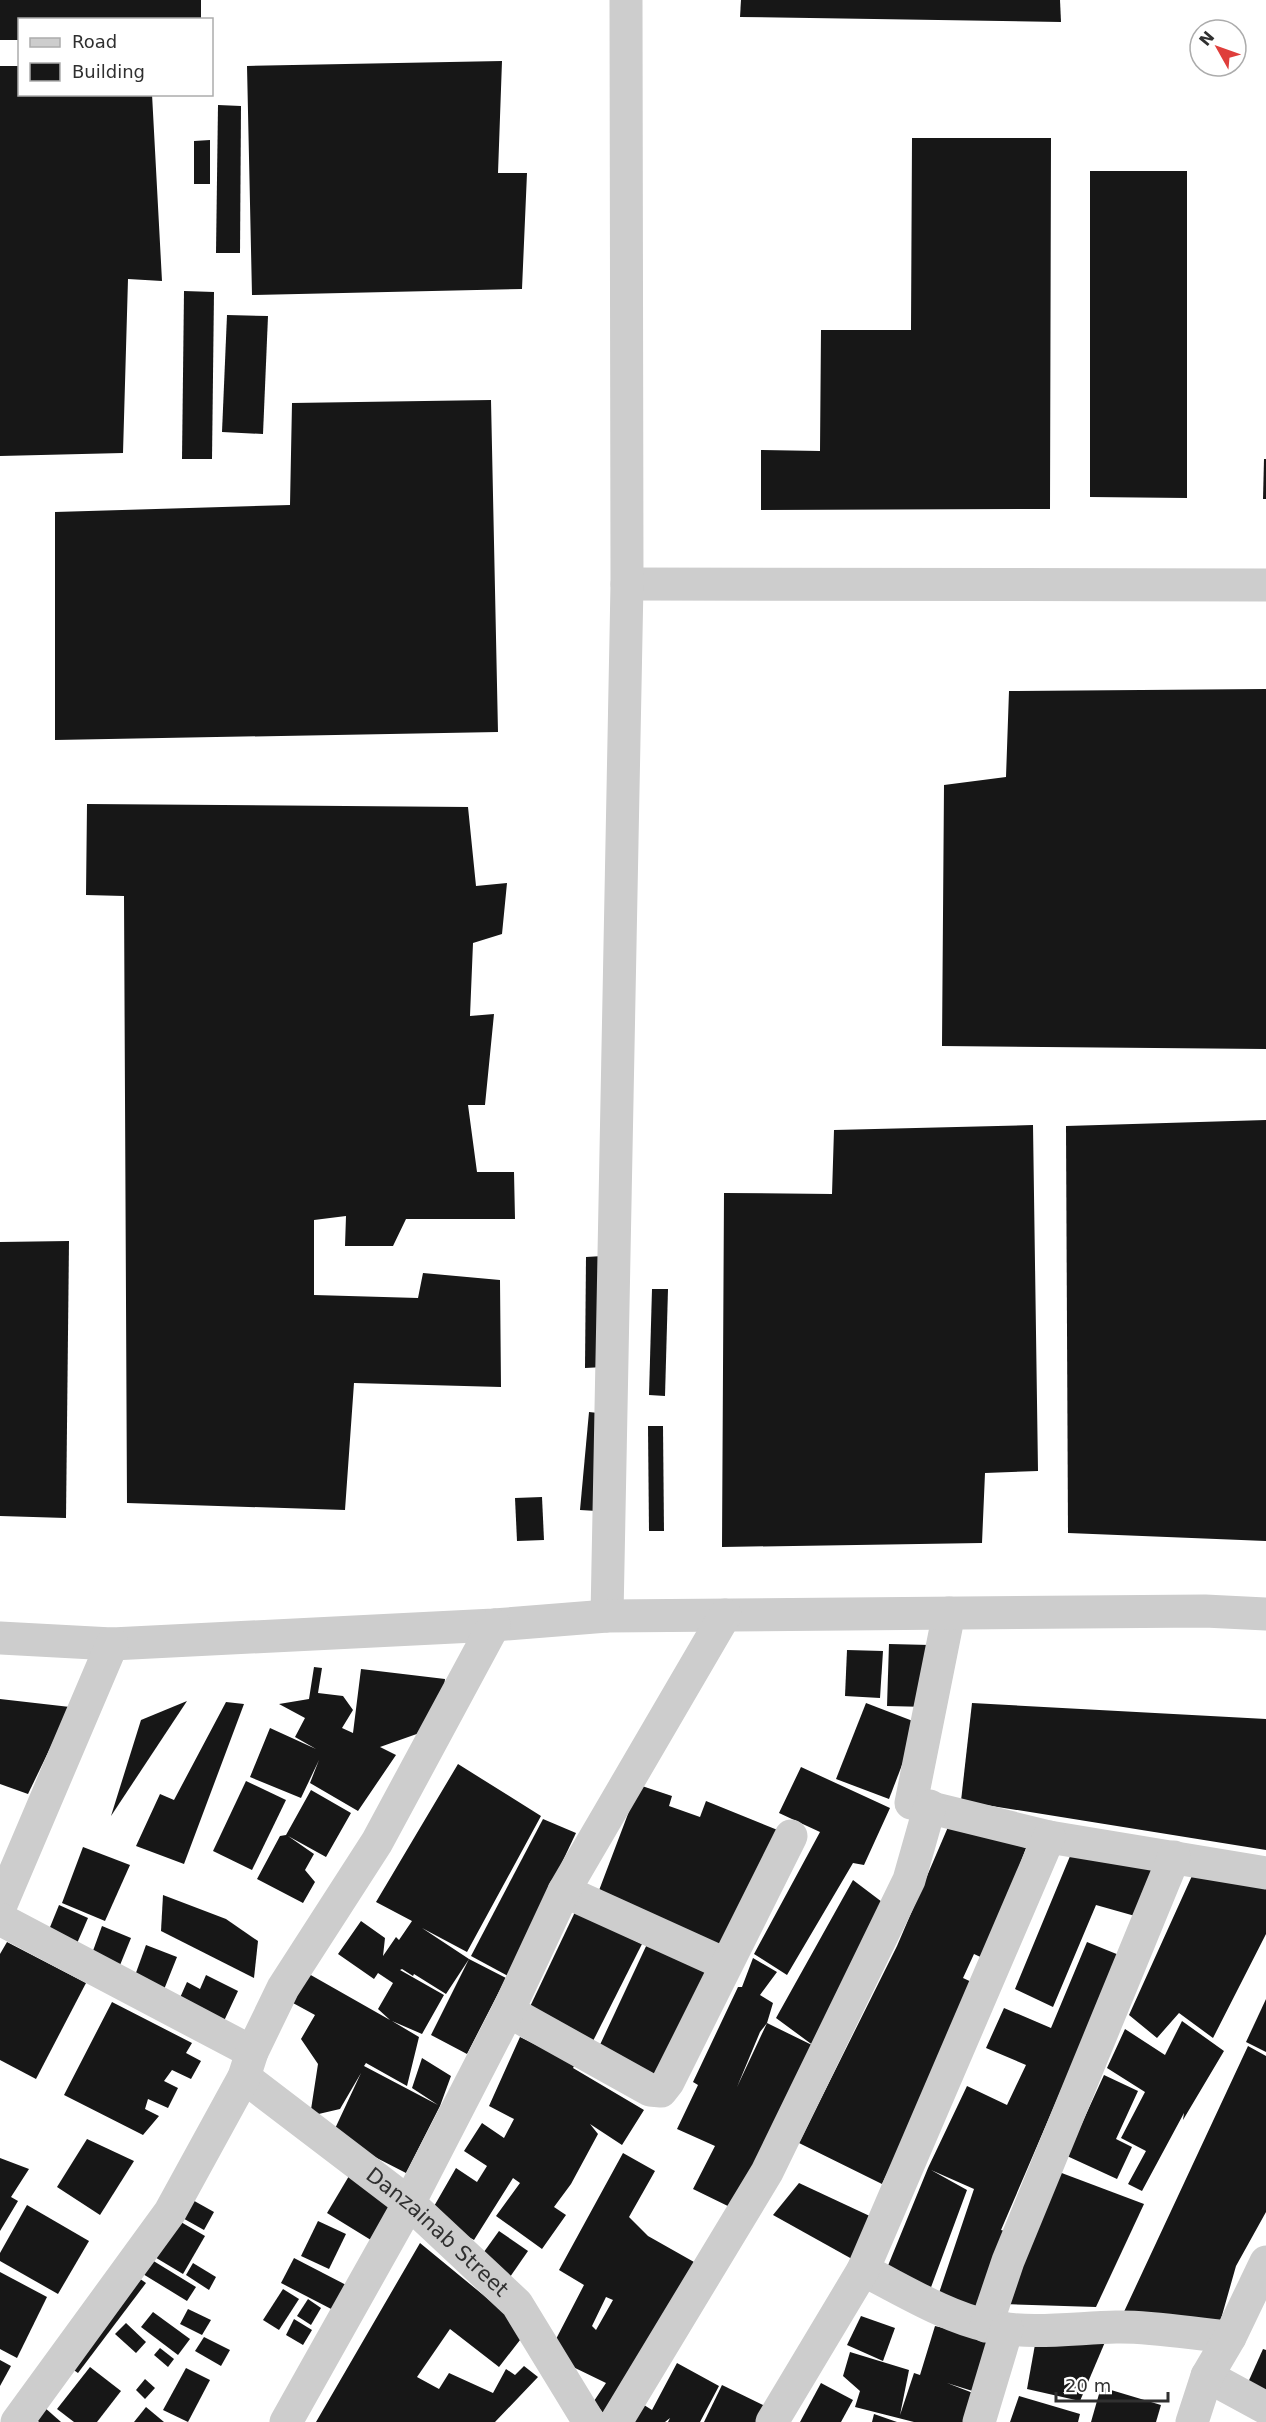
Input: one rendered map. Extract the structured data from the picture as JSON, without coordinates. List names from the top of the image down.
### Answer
{
  "streets": {
    "street": ["Danzainab Street"]
  },
  "legend": ["Road", "Building"],
  "scale_bar": "20 m",
  "north": "top left"
}
